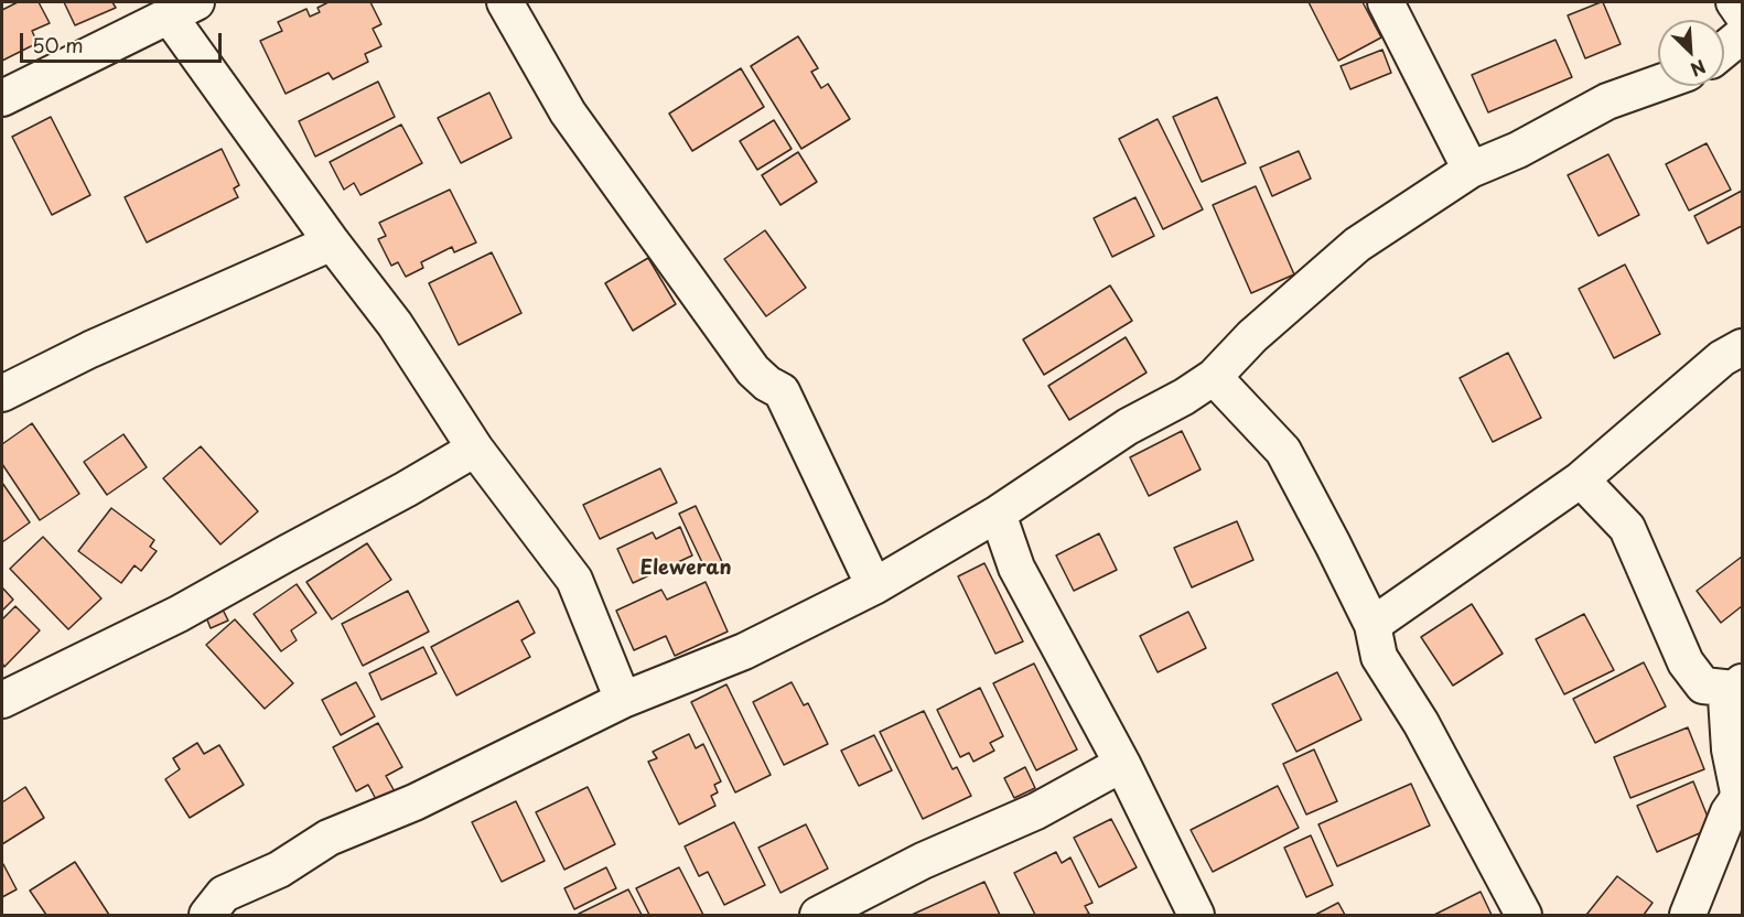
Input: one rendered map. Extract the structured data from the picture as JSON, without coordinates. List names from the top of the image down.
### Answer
{
  "districts": ["Eleweran"],
  "scale_bar": "50 m",
  "north": "bottom right"
}
